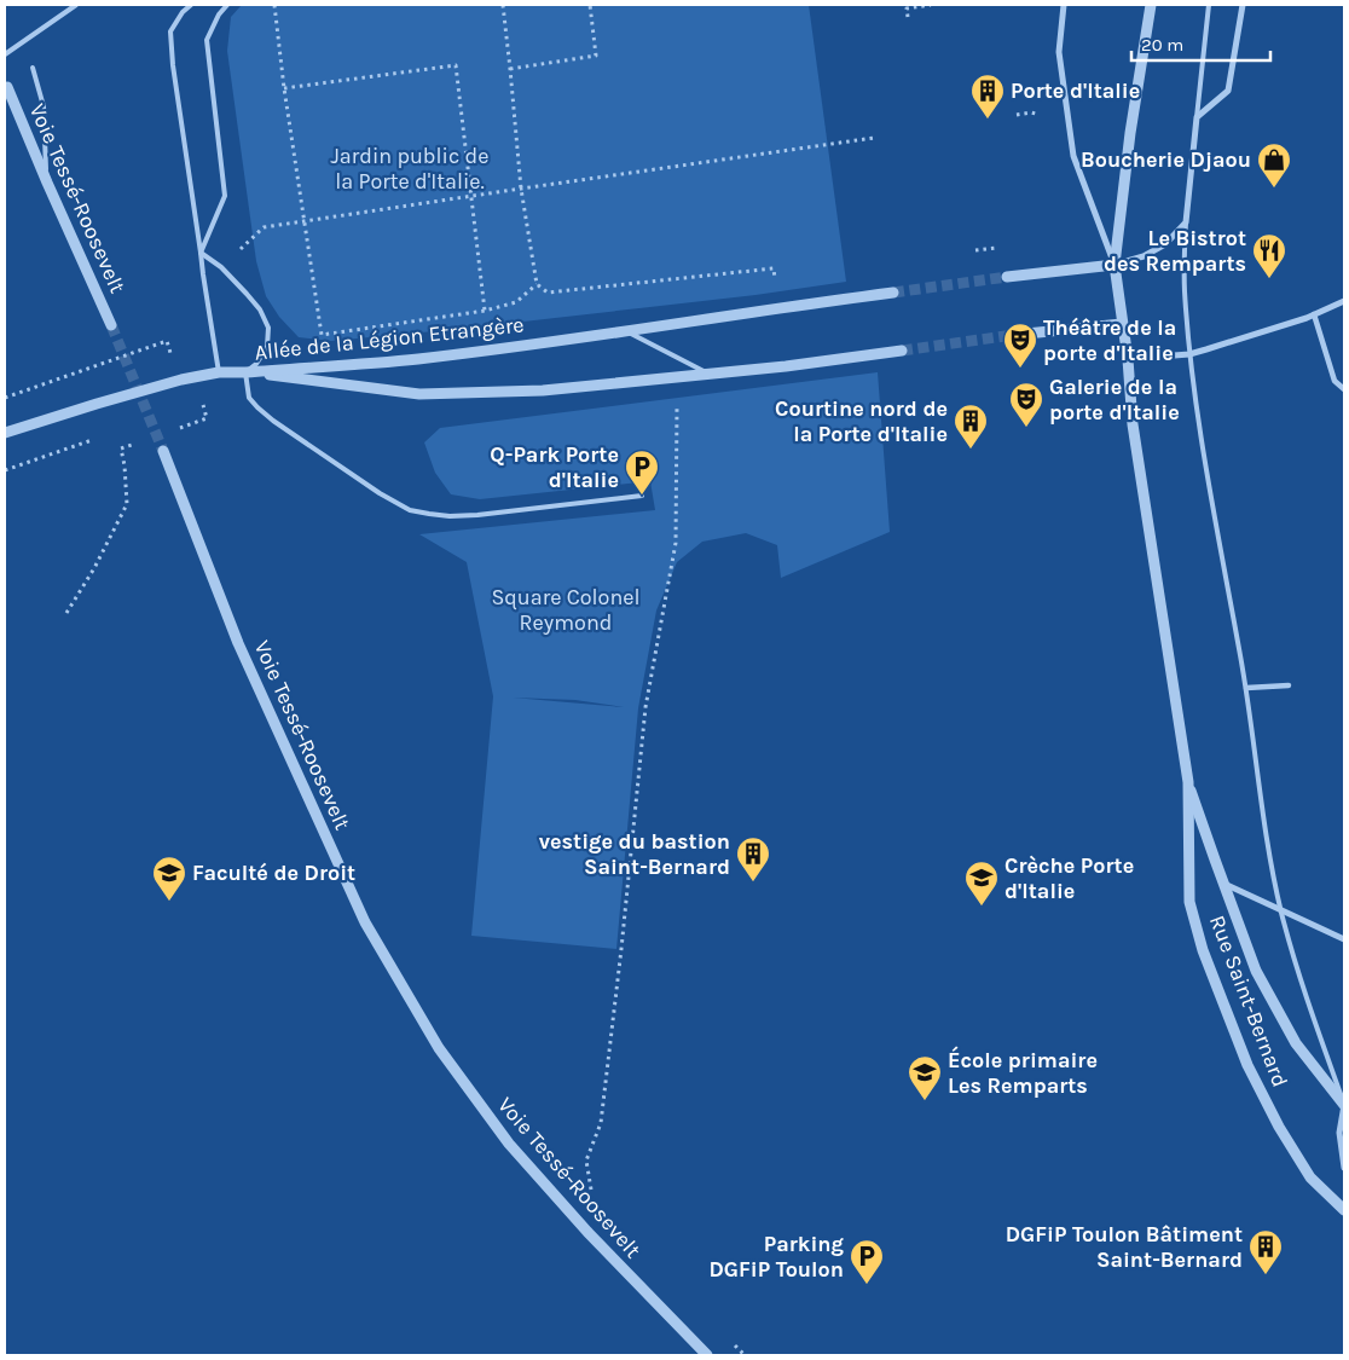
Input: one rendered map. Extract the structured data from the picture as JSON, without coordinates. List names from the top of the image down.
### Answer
{
  "streets": {
    "street": ["Voie Tessé-Roosevelt", "Allée de la Légion Etrangère", "Rue Saint-Bernard"]
  },
  "parks": ["Jardin public de la Porte d'Italie.", "Square Colonel Reymond"],
  "places": {
    "building": [
      "Porte d'Italie",
      "Courtine nord de la Porte d'Italie",
      "vestige du bastion Saint-Bernard",
      "DGFiP Toulon Bâtiment Saint-Bernard"
    ],
    "shop": ["Boucherie Djaou"],
    "restaurant": ["Le Bistrot des Remparts"],
    "theatre": ["Théâtre de la porte d'Italie", "Galerie de la porte d'Italie"],
    "parking": ["Q-Park Porte d'Italie", "Parking DGFiP Toulon"],
    "school or university": ["Faculté de Droit", "Crèche Porte d'Italie", "École primaire Les Remparts"]
  },
  "scale_bar": "20 m"
}
